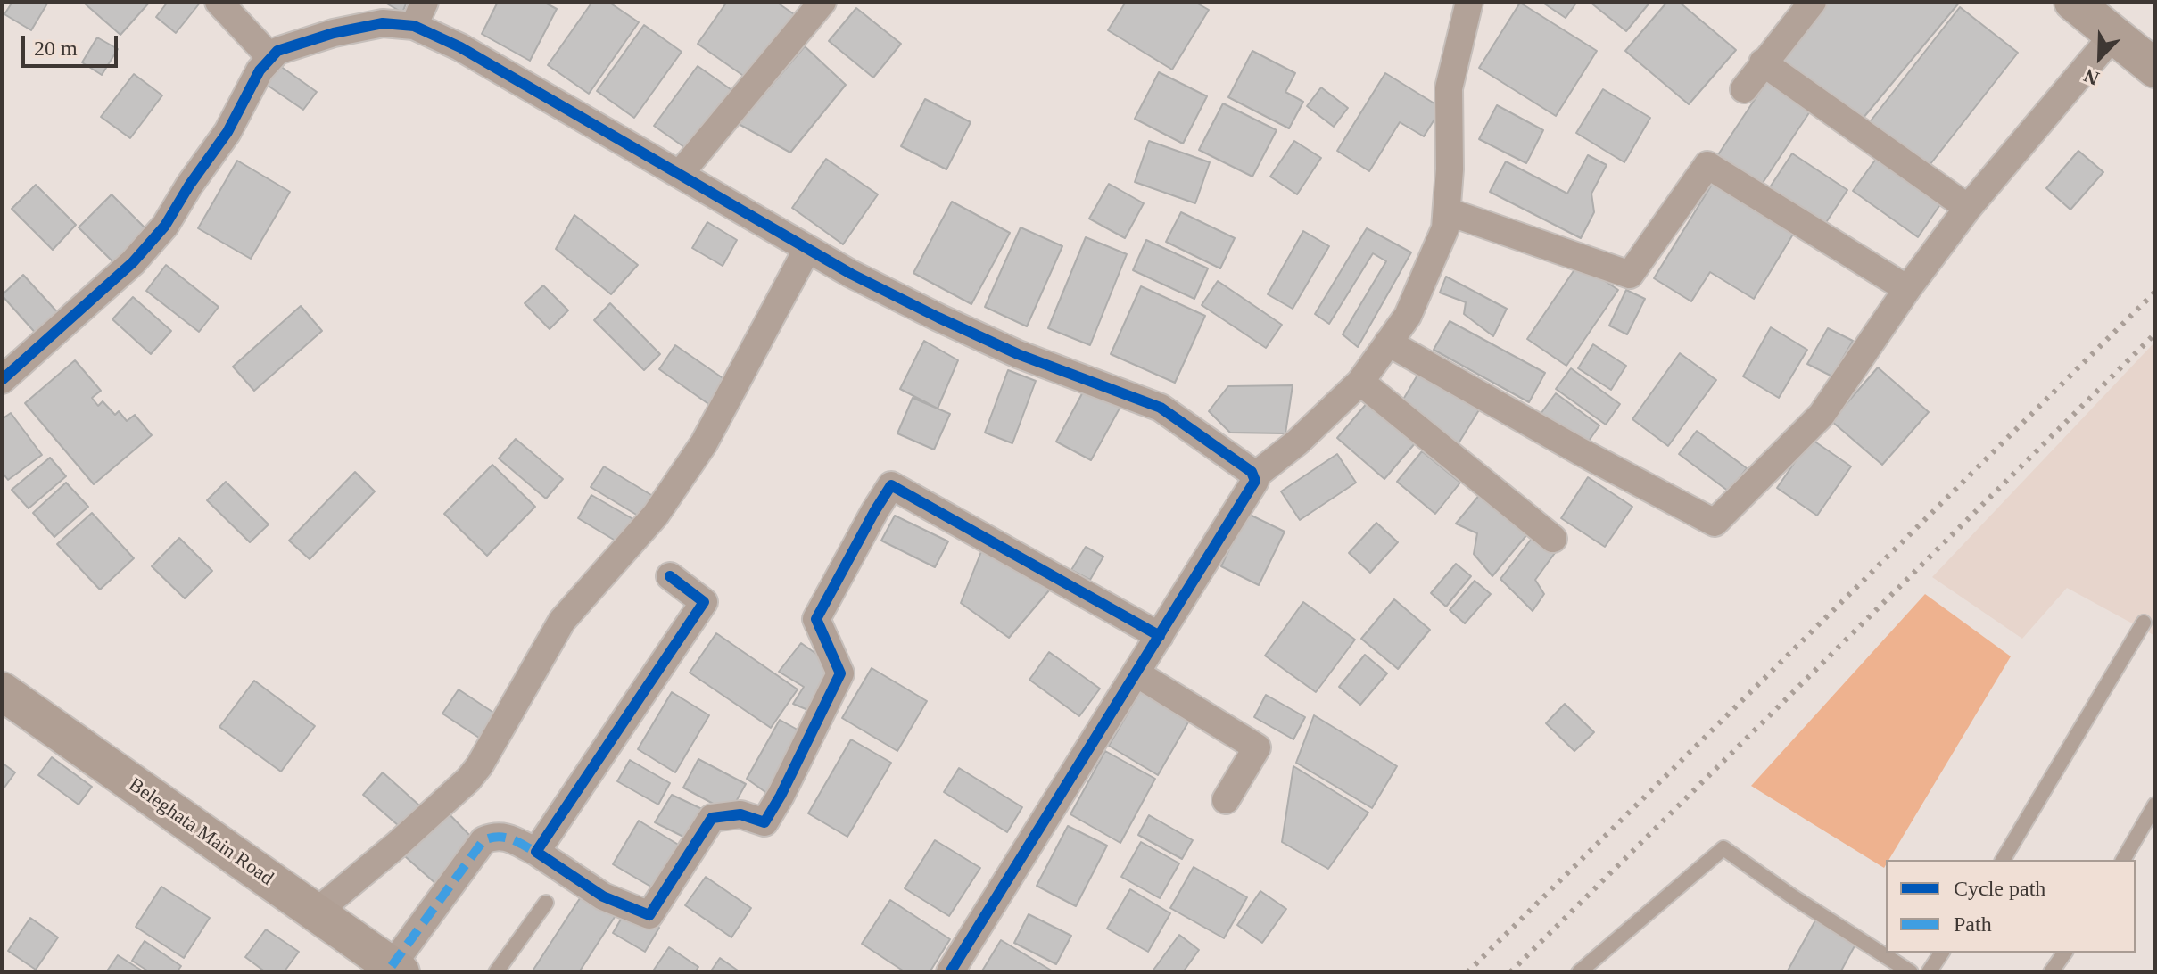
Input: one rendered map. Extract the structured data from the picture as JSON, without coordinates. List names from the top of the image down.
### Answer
{
  "streets": {
    "main road": ["Beleghata Main Road"]
  },
  "legend": ["Cycle path", "Path"],
  "scale_bar": "20 m",
  "north": "bottom left"
}
